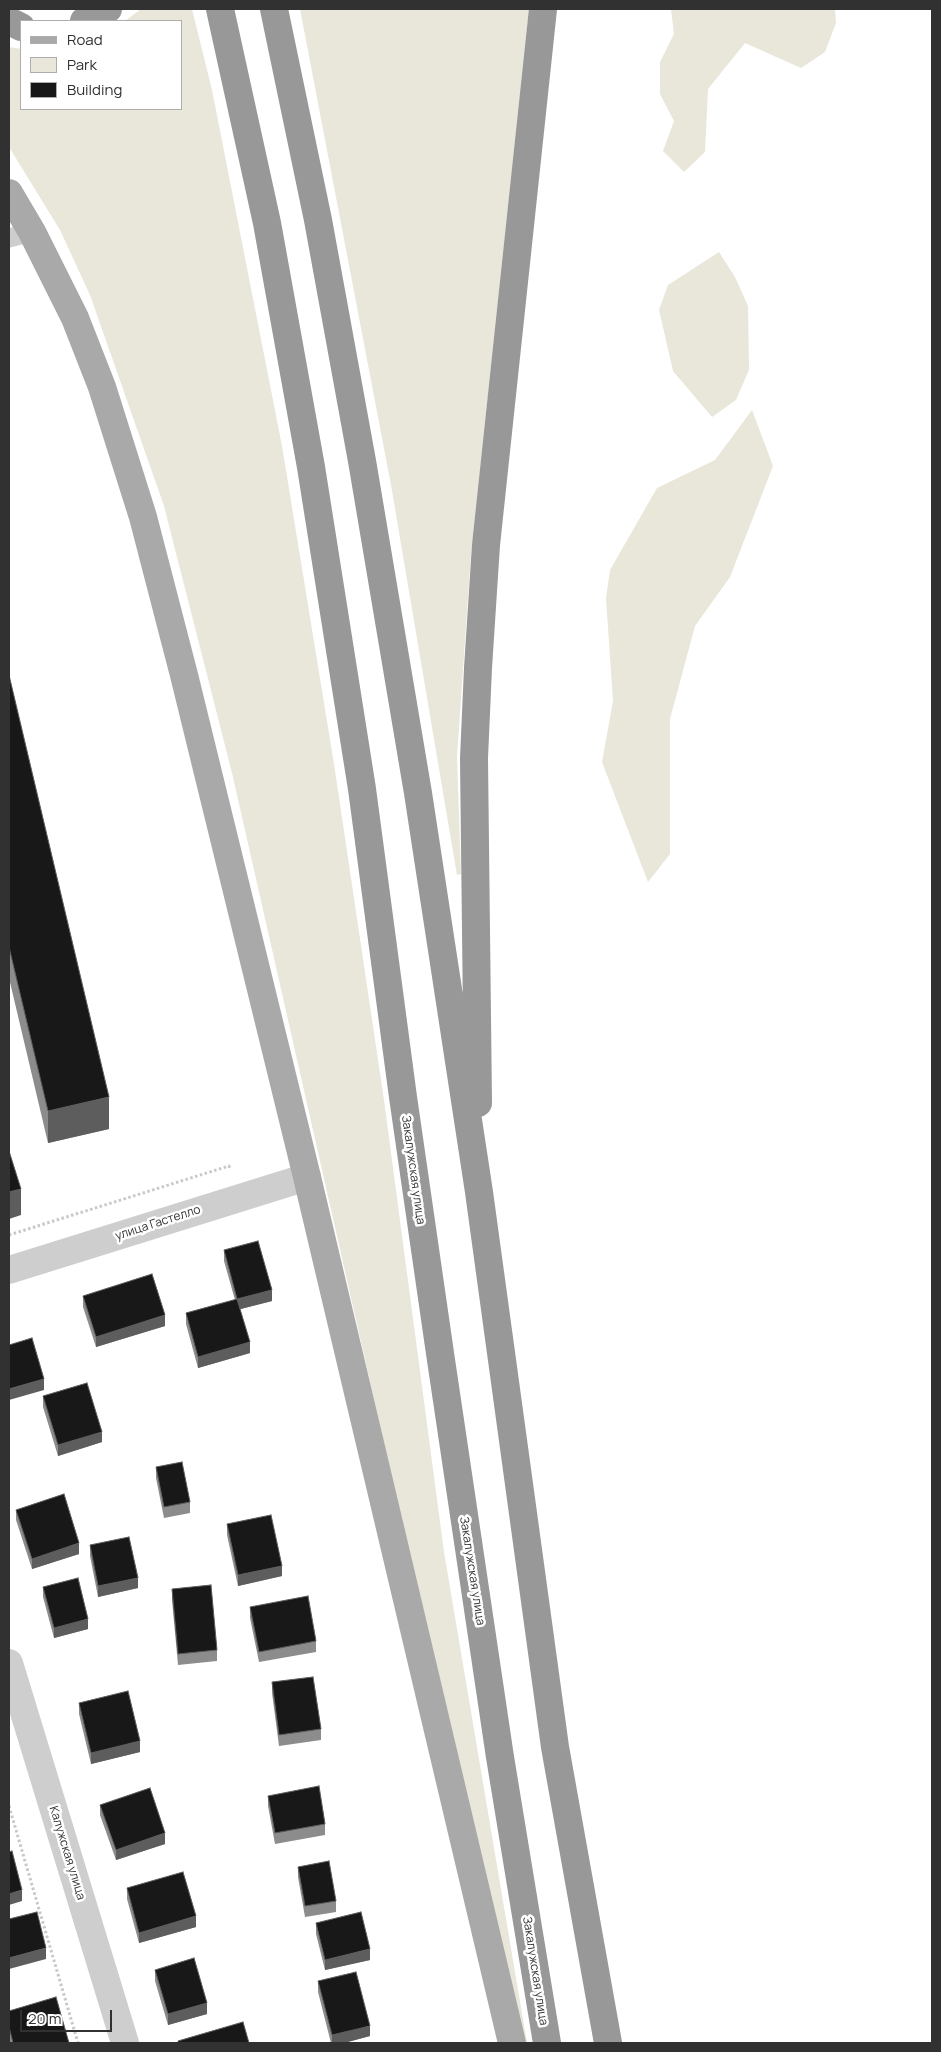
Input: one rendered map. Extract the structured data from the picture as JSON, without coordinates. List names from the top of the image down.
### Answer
{
  "streets": {
    "highway": ["Закалужская улица"],
    "street": ["улица Гастелло", "Калужская улица"]
  },
  "legend": ["Road", "Park", "Building"],
  "scale_bar": "20 m"
}
